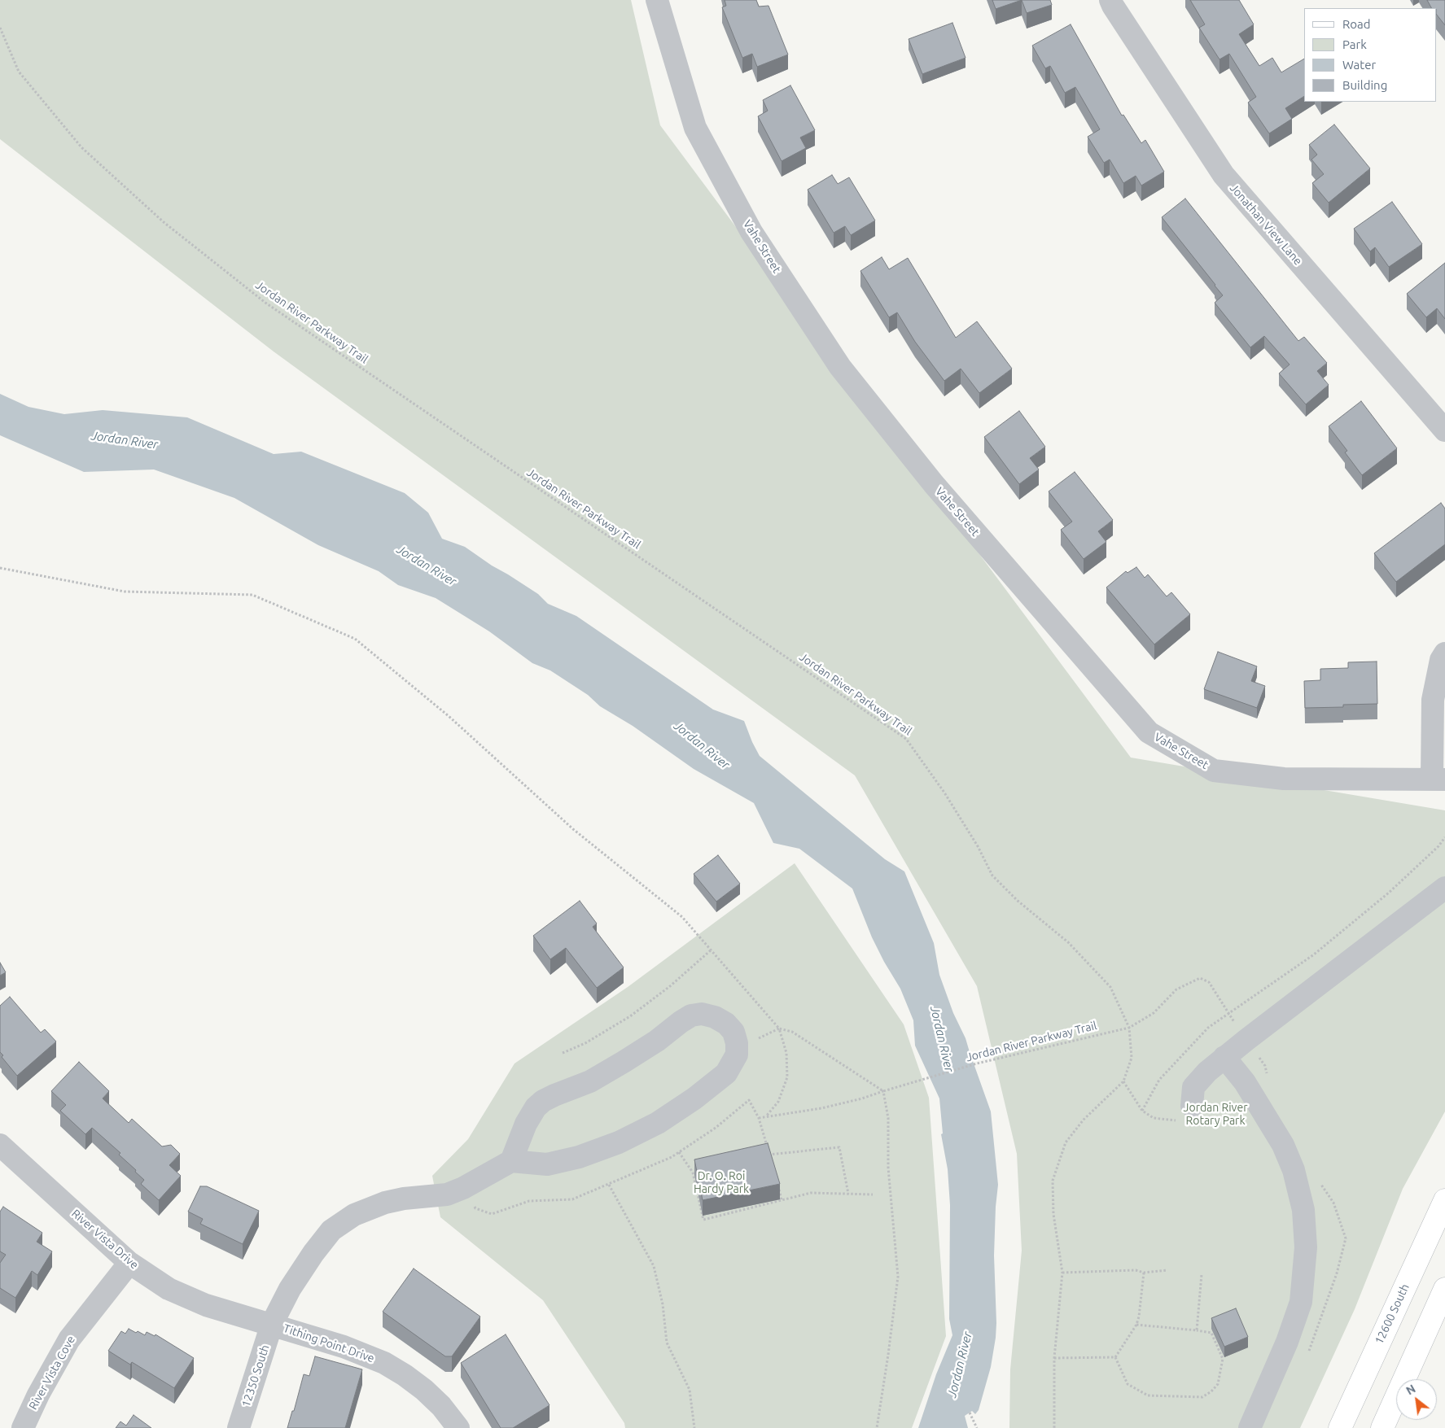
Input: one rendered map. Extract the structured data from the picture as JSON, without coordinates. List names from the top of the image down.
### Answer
{
  "streets": {
    "main road": ["12600 South"],
    "street": [
      "Jonathan View Lane",
      "Vahe Street",
      "River Vista Drive",
      "Tithing Point Drive",
      "River Vista Cove",
      "12350 South"
    ],
    "path": ["Jordan River Parkway Trail"]
  },
  "crossings": [
    ["River Vista Drive", "Tithing Point Drive"],
    ["River Vista Drive", "River Vista Cove"],
    ["River Vista Drive", "12350 South"],
    ["Tithing Point Drive", "12350 South"]
  ],
  "water": ["Jordan River"],
  "parks": ["Jordan River Rotary Park", "Dr. O. Roi Hardy Park"],
  "legend": [
    "Road",
    "Park",
    "Water",
    "Building"
  ],
  "north": "top left"
}
